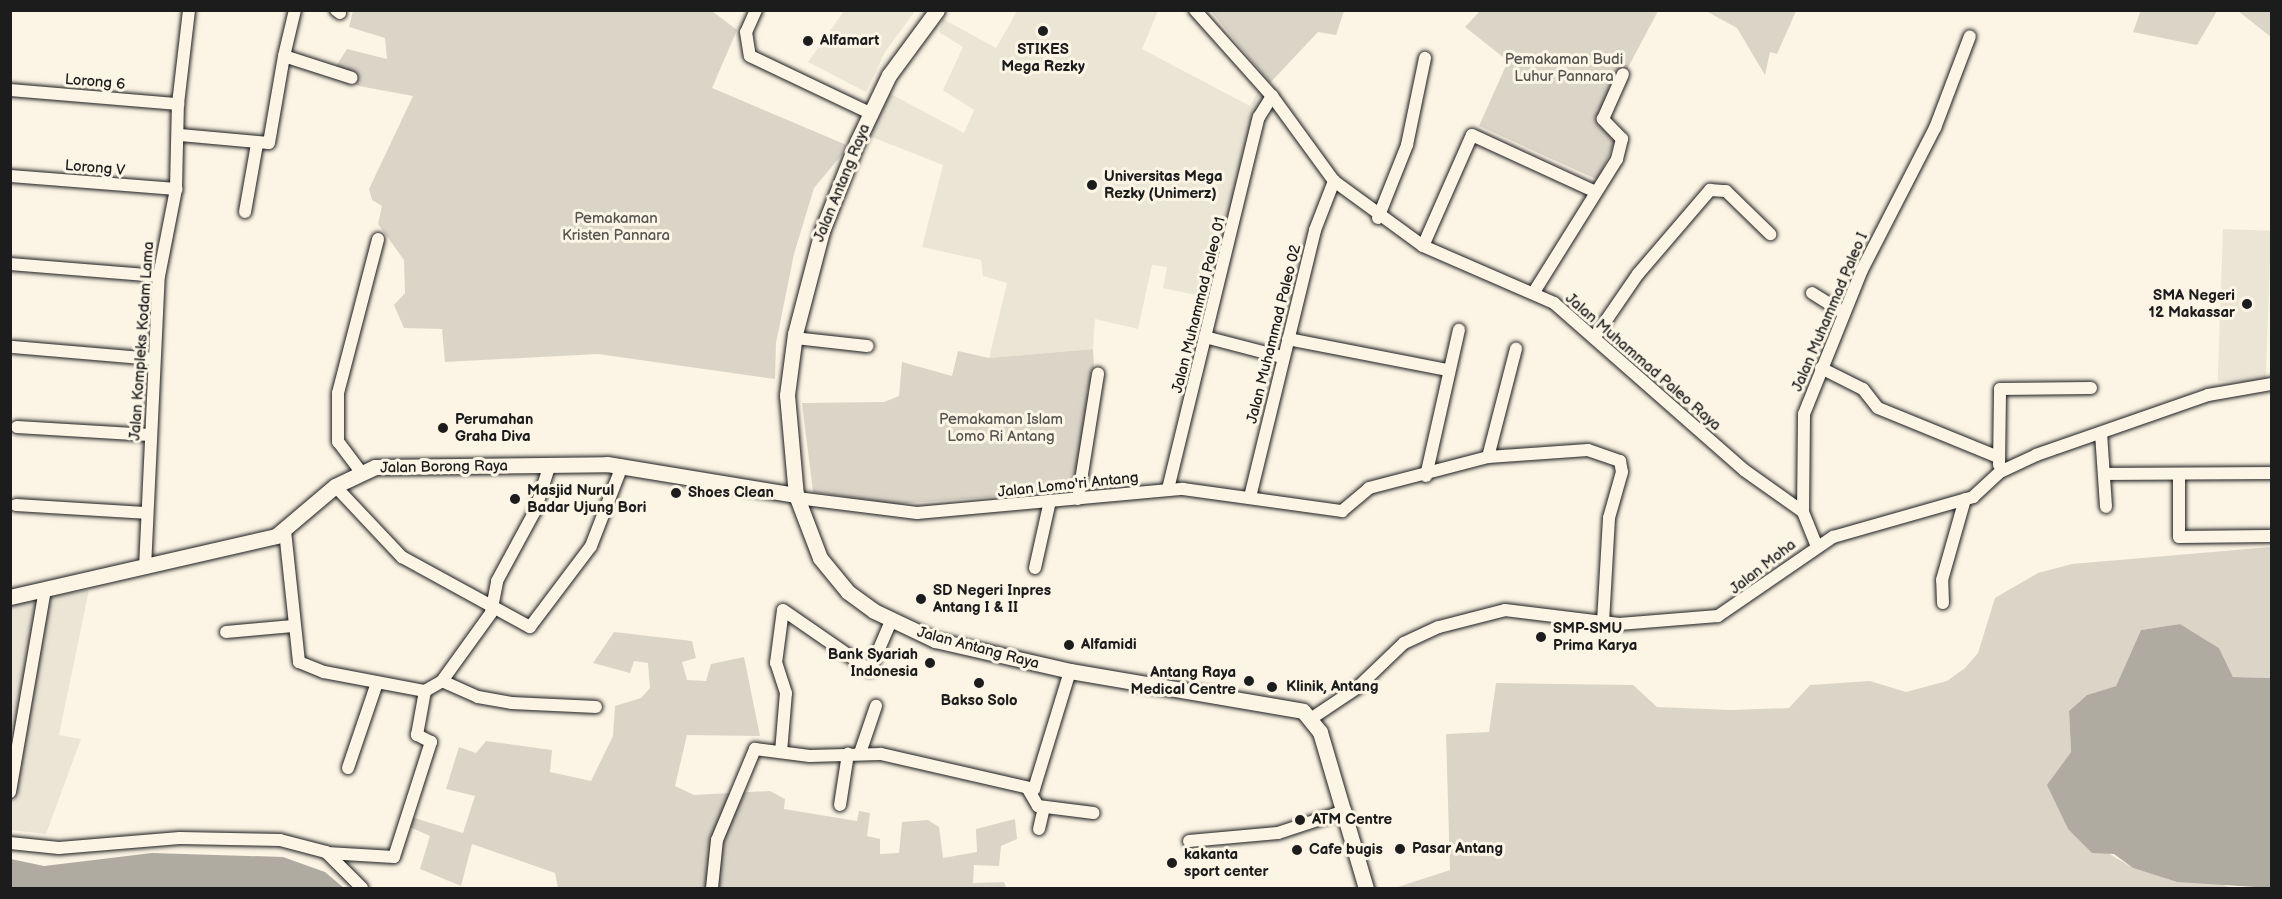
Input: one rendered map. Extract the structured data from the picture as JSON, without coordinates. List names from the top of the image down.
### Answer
{
  "streets": {
    "main road": ["Jalan Antang Raya", "Jalan Borong Raya"],
    "street": [
      "Lorong 6",
      "Lorong V",
      "Jalan Muhammad Paleo 01",
      "Jalan Muhammad Paleo I",
      "Jalan Muhammad Paleo 02",
      "Jalan Kompleks Kodam Lama",
      "Jalan Muhammad Paleo Raya",
      "Jalan Lomo'ri Antang",
      "Jalan Moha"
    ]
  },
  "crossings": [
    ["Lorong 6", "Jalan Kompleks Kodam Lama"],
    ["Lorong V", "Jalan Kompleks Kodam Lama"],
    ["Jalan Antang Raya", "Jalan Borong Raya"],
    ["Jalan Antang Raya", "Jalan Lomo'ri Antang"],
    ["Jalan Antang Raya", "Jalan Moha"],
    ["Jalan Muhammad Paleo 01", "Jalan Muhammad Paleo Raya"],
    ["Jalan Muhammad Paleo 01", "Jalan Lomo'ri Antang"],
    ["Jalan Muhammad Paleo I", "Jalan Muhammad Paleo Raya"],
    ["Jalan Muhammad Paleo 02", "Jalan Muhammad Paleo Raya"],
    ["Jalan Muhammad Paleo 02", "Jalan Lomo'ri Antang"],
    ["Jalan Kompleks Kodam Lama", "Jalan Borong Raya"],
    ["Jalan Borong Raya", "Jalan Lomo'ri Antang"]
  ],
  "parks": ["Pemakaman Budi Luhur Pannara", "Pemakaman Kristen Pannara", "Pemakaman Islam Lomo Ri Antang"],
  "places": [
    "STIKES Mega Rezky",
    "Alfamart",
    "Universitas Mega Rezky (Unimerz)",
    "SMA Negeri 12 Makassar",
    "Perumahan Graha Diva",
    "Shoes Clean",
    "Masjid Nurul Badar Ujung Bori",
    "SD Negeri Inpres Antang I & II",
    "SMP-SMU Prima Karya",
    "Alfamidi",
    "Bank Syariah Indonesia",
    "Antang Raya Medical Centre",
    "Bakso Solo",
    "Klinik, Antang",
    "ATM Centre",
    "Pasar Antang",
    "Cafe bugis",
    "kakanta sport center"
  ]
}
